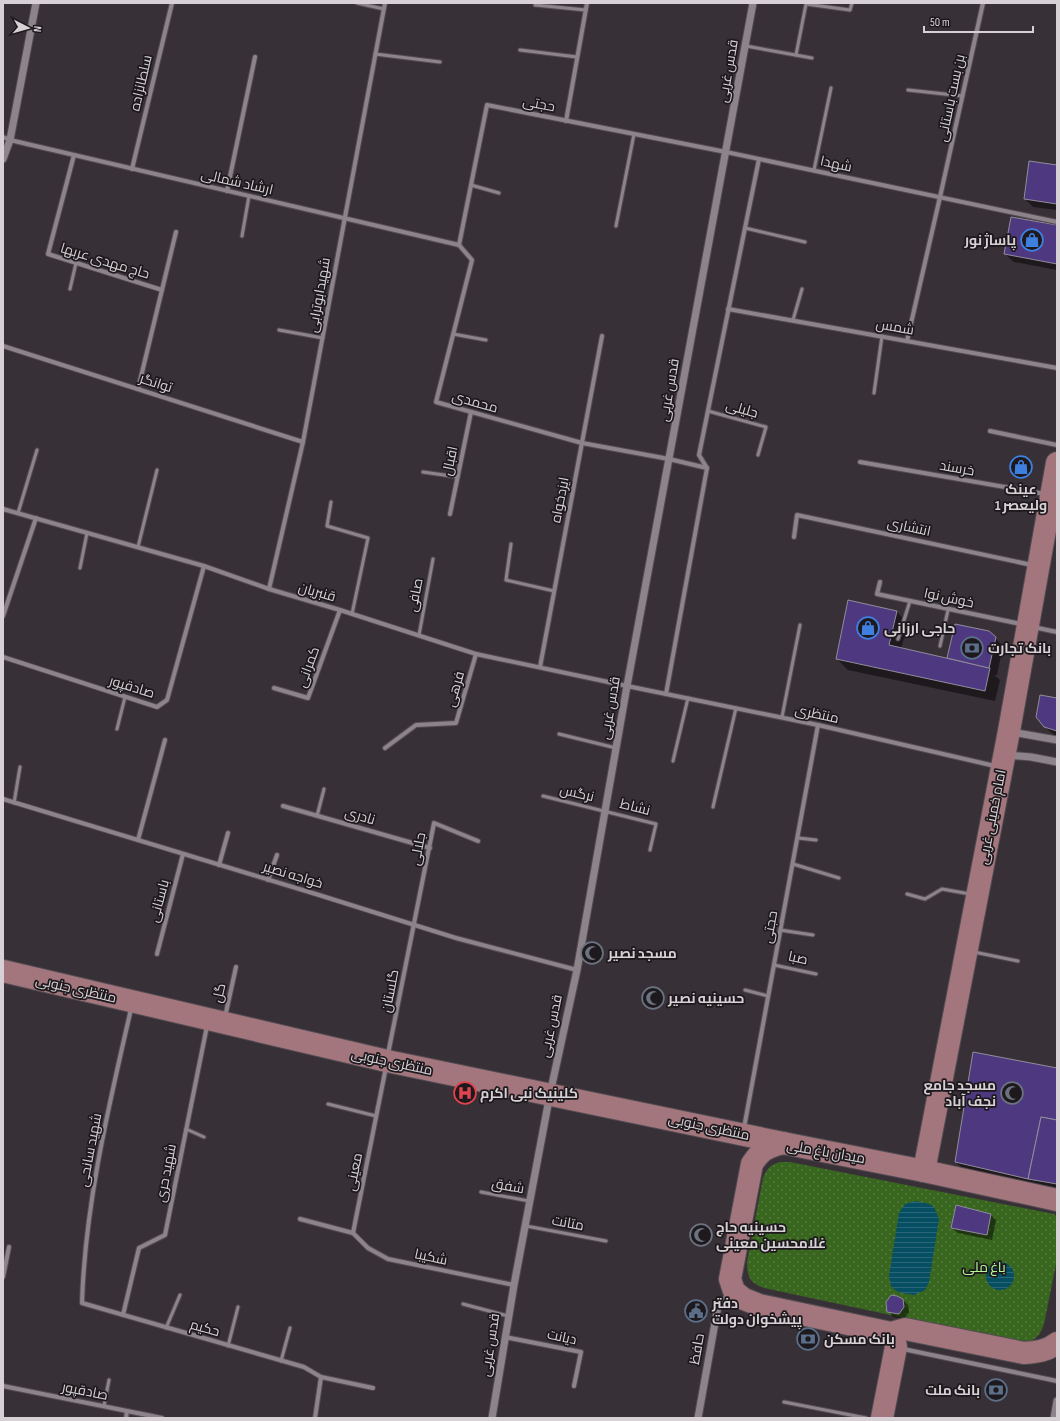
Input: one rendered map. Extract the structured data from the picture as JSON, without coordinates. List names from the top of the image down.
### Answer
{
  "streets": {
    "main road": ["امام خمینی غربی", "منتظری جنوبی", "میدان باغ ملی"],
    "street": [
      "قدس غربی",
      "سلطانزاده",
      "بن بست باستانی",
      "حجتی",
      "شهدا",
      "ارشاد شمالی",
      "حاج مهدی عربها",
      "شهیدابوترابی",
      "شمس",
      "توانگر",
      "محمدی",
      "اقبال",
      "خرسند",
      "ایزدخواه",
      "انتشاری",
      "قنبریان",
      "خوش نوا",
      "کمرانی",
      "صادقپور",
      "فرهی",
      "منتظری",
      "نادری",
      "جلالی",
      "خواجه نصیر",
      "باستانی",
      "گلستان",
      "گل",
      "شهید سانحی",
      "معینی",
      "شهید حری",
      "شکیبا",
      "حکیم",
      "دیانت",
      "حافظ"
    ],
    "lane": [
      "جلیلی",
      "صافی",
      "نرگس",
      "نشاط",
      "صبا",
      "شفق",
      "متانت"
    ]
  },
  "crossings": [
    ["قدس غربی", "حجتی"],
    ["قدس غربی", "شهدا"],
    ["قدس غربی", "محمدی"],
    ["قدس غربی", "قنبریان"],
    ["قدس غربی", "منتظری"],
    ["قدس غربی", "نرگس"],
    ["قدس غربی", "نشاط"],
    ["قدس غربی", "خواجه نصیر"],
    ["قدس غربی", "منتظری جنوبی"],
    ["قدس غربی", "شفق"],
    ["قدس غربی", "متانت"],
    ["قدس غربی", "شکیبا"],
    ["قدس غربی", "دیانت"],
    ["سلطانزاده", "ارشاد شمالی"],
    ["بن بست باستانی", "شهدا"],
    ["حجتی", "شهدا"],
    ["حجتی", "ارشاد شمالی"],
    ["حجتی", "محمدی"],
    ["حجتی", "منتظری"],
    ["حجتی", "صبا"],
    ["حجتی", "منتظری جنوبی"],
    ["ارشاد شمالی", "حاج مهدی عربها"],
    ["ارشاد شمالی", "شهیدابوترابی"],
    ["ارشاد شمالی", "محمدی"],
    ["شهیدابوترابی", "توانگر"],
    ["شهیدابوترابی", "قنبریان"],
    ["محمدی", "اقبال"],
    ["محمدی", "ایزدخواه"],
    ["خرسند", "امام خمینی غربی"],
    ["ایزدخواه", "قنبریان"],
    ["انتشاری", "امام خمینی غربی"],
    ["قنبریان", "صافی"],
    ["قنبریان", "کمرانی"],
    ["قنبریان", "صادقپور"],
    ["قنبریان", "فرهی"],
    ["قنبریان", "منتظری"],
    ["خوش نوا", "امام خمینی غربی"],
    ["منتظری", "امام خمینی غربی"],
    ["نرگس", "نشاط"],
    ["نادری", "جلالی"],
    ["امام خمینی غربی", "میدان باغ ملی"],
    ["جلالی", "خواجه نصیر"],
    ["جلالی", "گلستان"],
    ["خواجه نصیر", "باستانی"],
    ["خواجه نصیر", "گلستان"],
    ["منتظری جنوبی", "گلستان"],
    ["منتظری جنوبی", "گل"],
    ["منتظری جنوبی", "شهید سانحی"],
    ["منتظری جنوبی", "میدان باغ ملی"],
    ["منتظری جنوبی", "معینی"],
    ["منتظری جنوبی", "شهید حری"],
    ["گلستان", "معینی"],
    ["گل", "شهید حری"],
    ["شهید سانحی", "حکیم"],
    ["میدان باغ ملی", "حافظ"],
    ["معینی", "شکیبا"],
    ["شهید حری", "حکیم"]
  ],
  "parks": ["باغ ملی"],
  "places": {
    "shop": ["پاساژ نور", "عینک ولیعصر 1", "حاجی ارزانی"],
    "bank": ["بانک تجارت", "بانک مسکن", "بانک ملت"],
    "mosque": [
      "مسجد نصیر",
      "حسینیه نصیر",
      "مسجد جامع نجف آباد",
      "حسینیه حاج غلامحسین معینی"
    ],
    "hospital": ["کلینیک نبی اکرم"],
    "public building": ["دفتر پیشخوان دولت"]
  },
  "scale_bar": "50 m",
  "north": "right"
}
